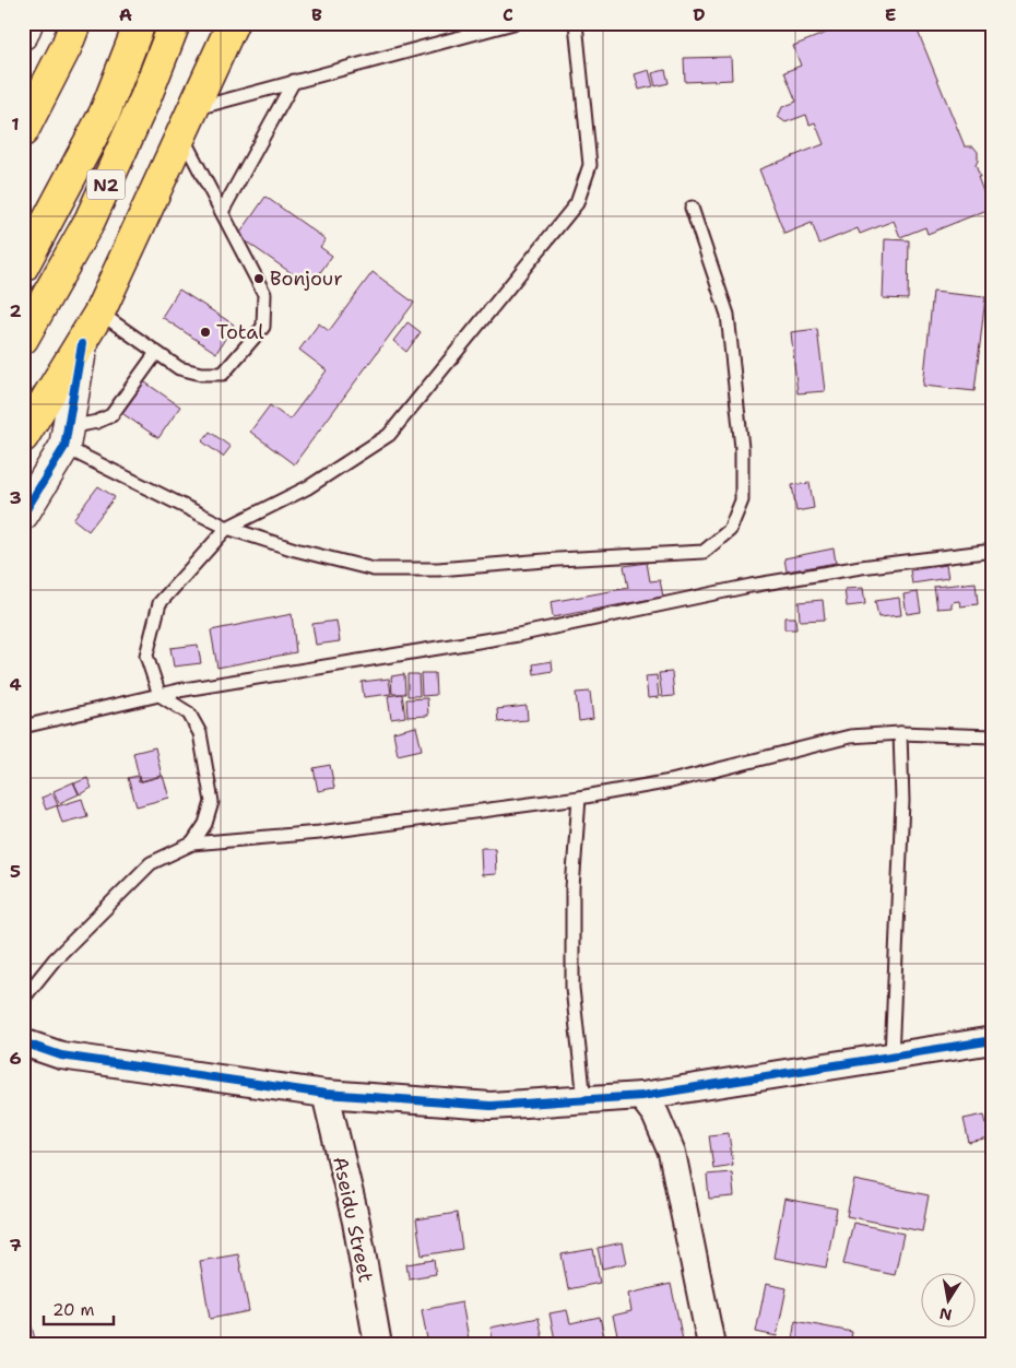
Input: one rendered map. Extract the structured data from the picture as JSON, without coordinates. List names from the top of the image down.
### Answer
{
  "streets": {
    "highway": ["N2"],
    "street": ["Aseidu Street"]
  },
  "places": ["Bonjour", "Total"],
  "scale_bar": "20 m",
  "north": "bottom",
  "grid": {
    "columns": [
      "A",
      "B",
      "C",
      "D",
      "E"
    ],
    "rows": [
      "1",
      "2",
      "3",
      "4",
      "5",
      "6",
      "7"
    ]
  }
}
